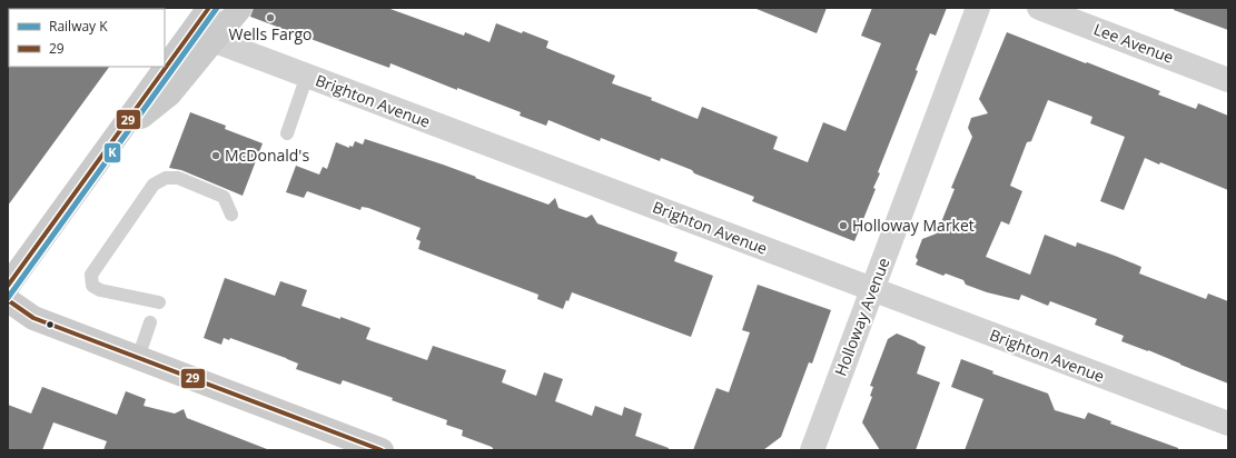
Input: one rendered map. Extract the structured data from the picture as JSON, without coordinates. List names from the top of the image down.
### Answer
{
  "streets": {
    "street": ["Lee Avenue", "Brighton Avenue", "Holloway Avenue"]
  },
  "crossings": [
    ["Brighton Avenue", "Holloway Avenue"]
  ],
  "places": ["Wells Fargo", "McDonald's", "Holloway Market"],
  "lines": ["rail line K", "transit line 29"],
  "legend": ["Railway K", "29"]
}
